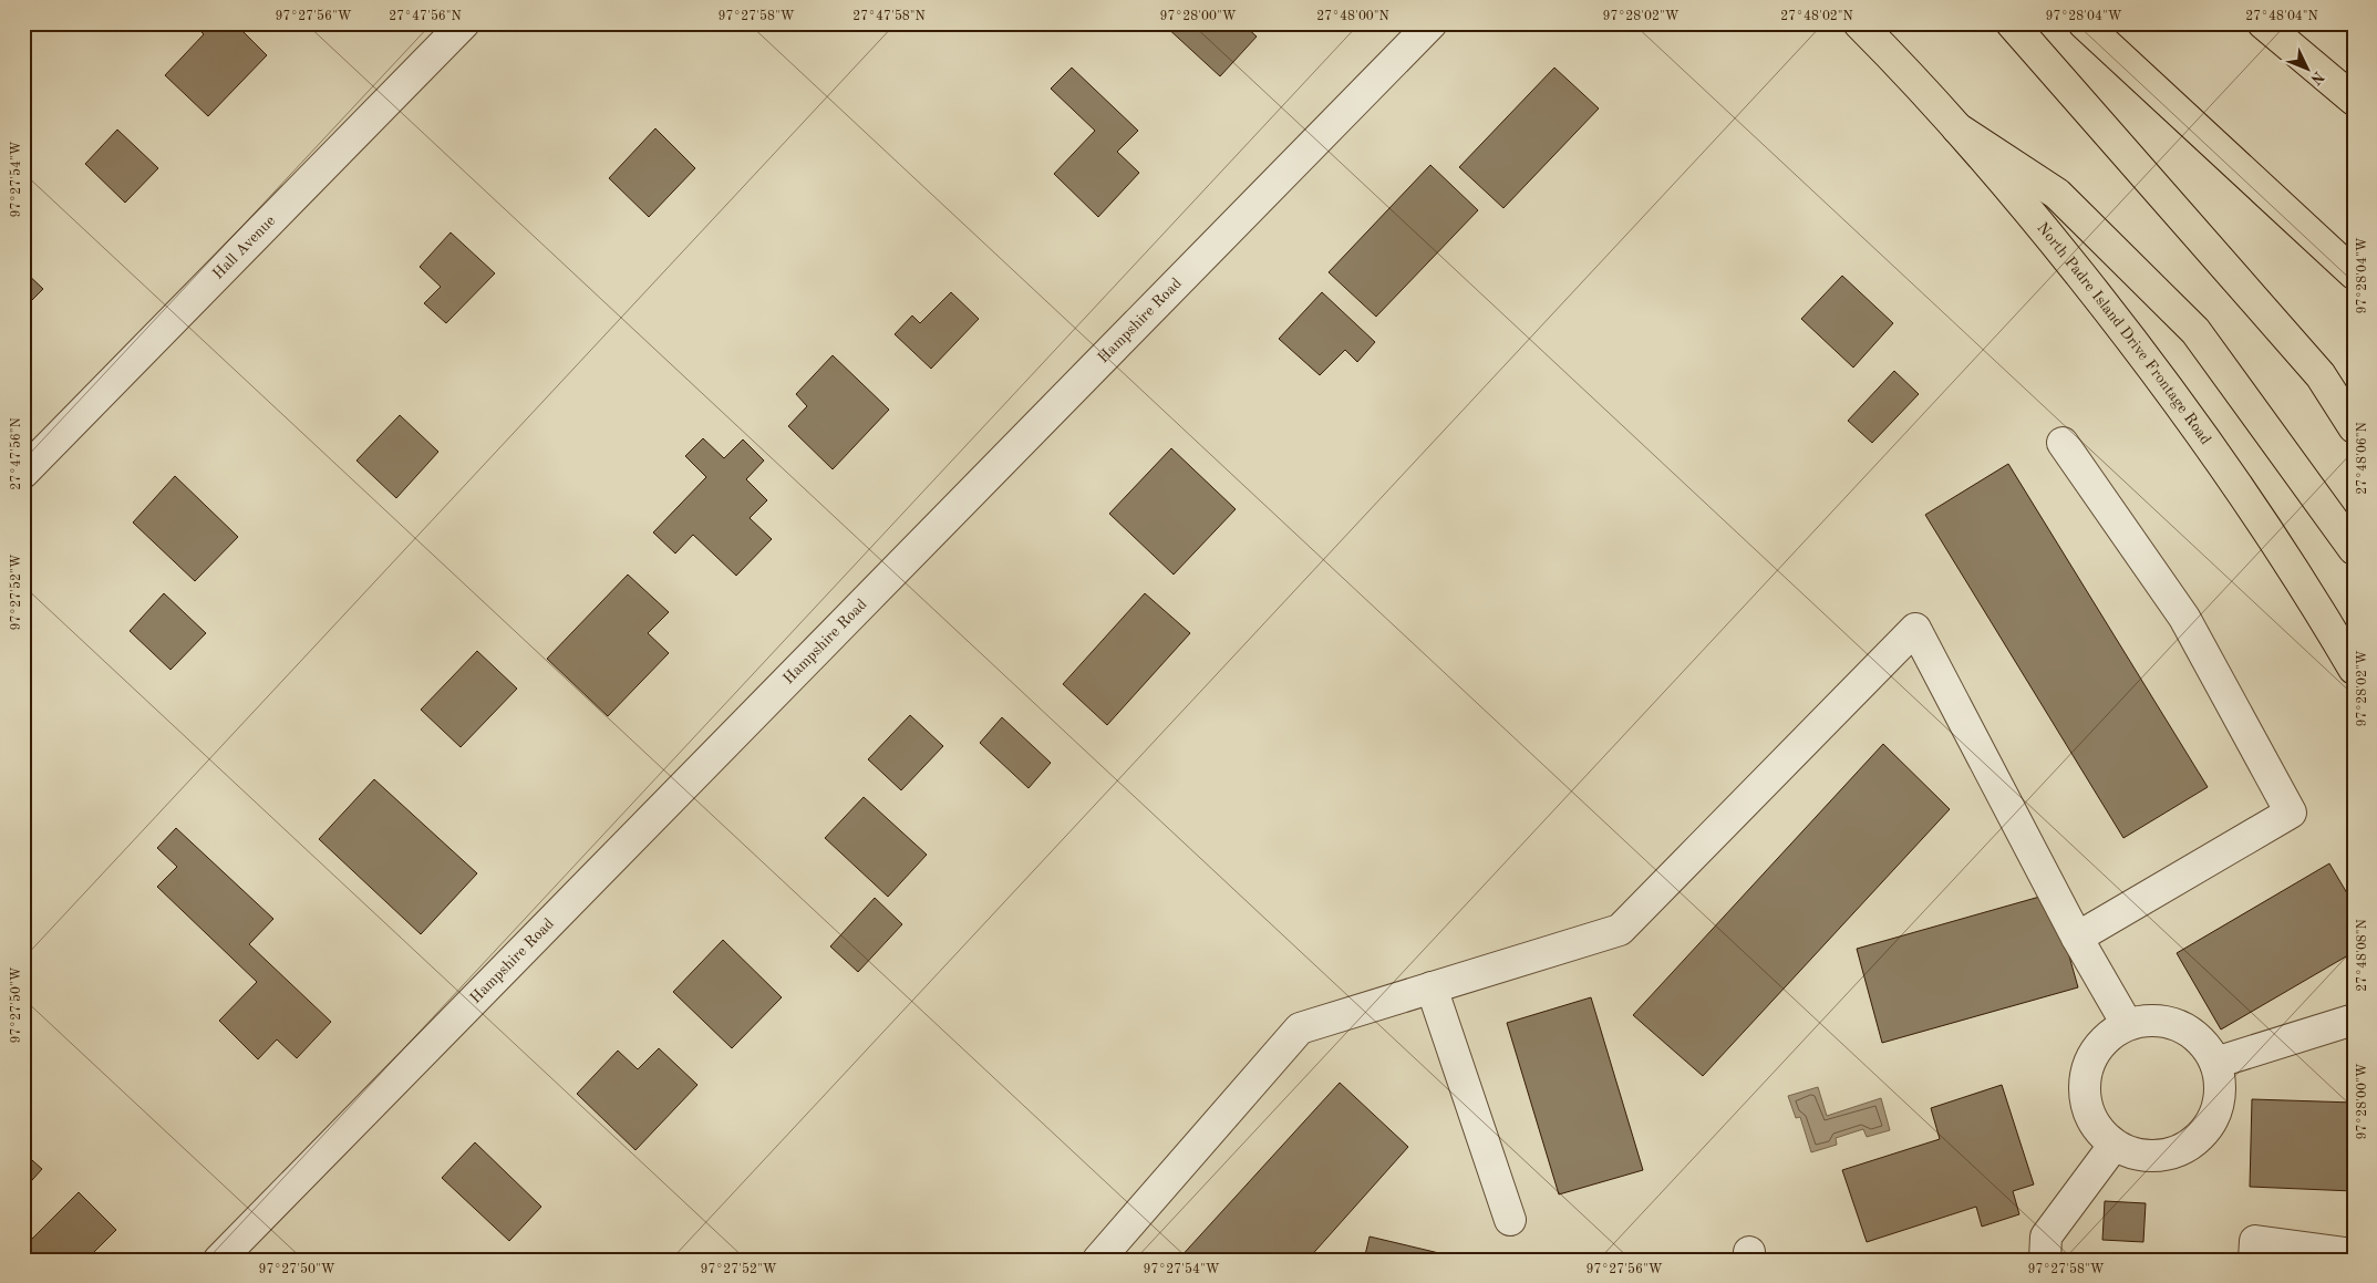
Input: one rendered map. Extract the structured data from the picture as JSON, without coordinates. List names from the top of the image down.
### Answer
{
  "streets": {
    "main road": ["North Padre Island Drive Frontage Road"],
    "street": ["Hall Avenue", "Hampshire Road"]
  },
  "north": "bottom right",
  "coordinates": [
    "97°27'56\"W",
    "27°47'56\"N",
    "97°27'58\"W",
    "27°47'58\"N",
    "97°28'00\"W",
    "27°48'00\"N",
    "97°28'02\"W",
    "27°48'02\"N",
    "97°28'04\"W",
    "27°48'04\"N",
    "97°27'54\"W",
    "27°48'06\"N",
    "97°27'52\"W",
    "27°48'08\"N",
    "97°27'50\"W"
  ]
}
